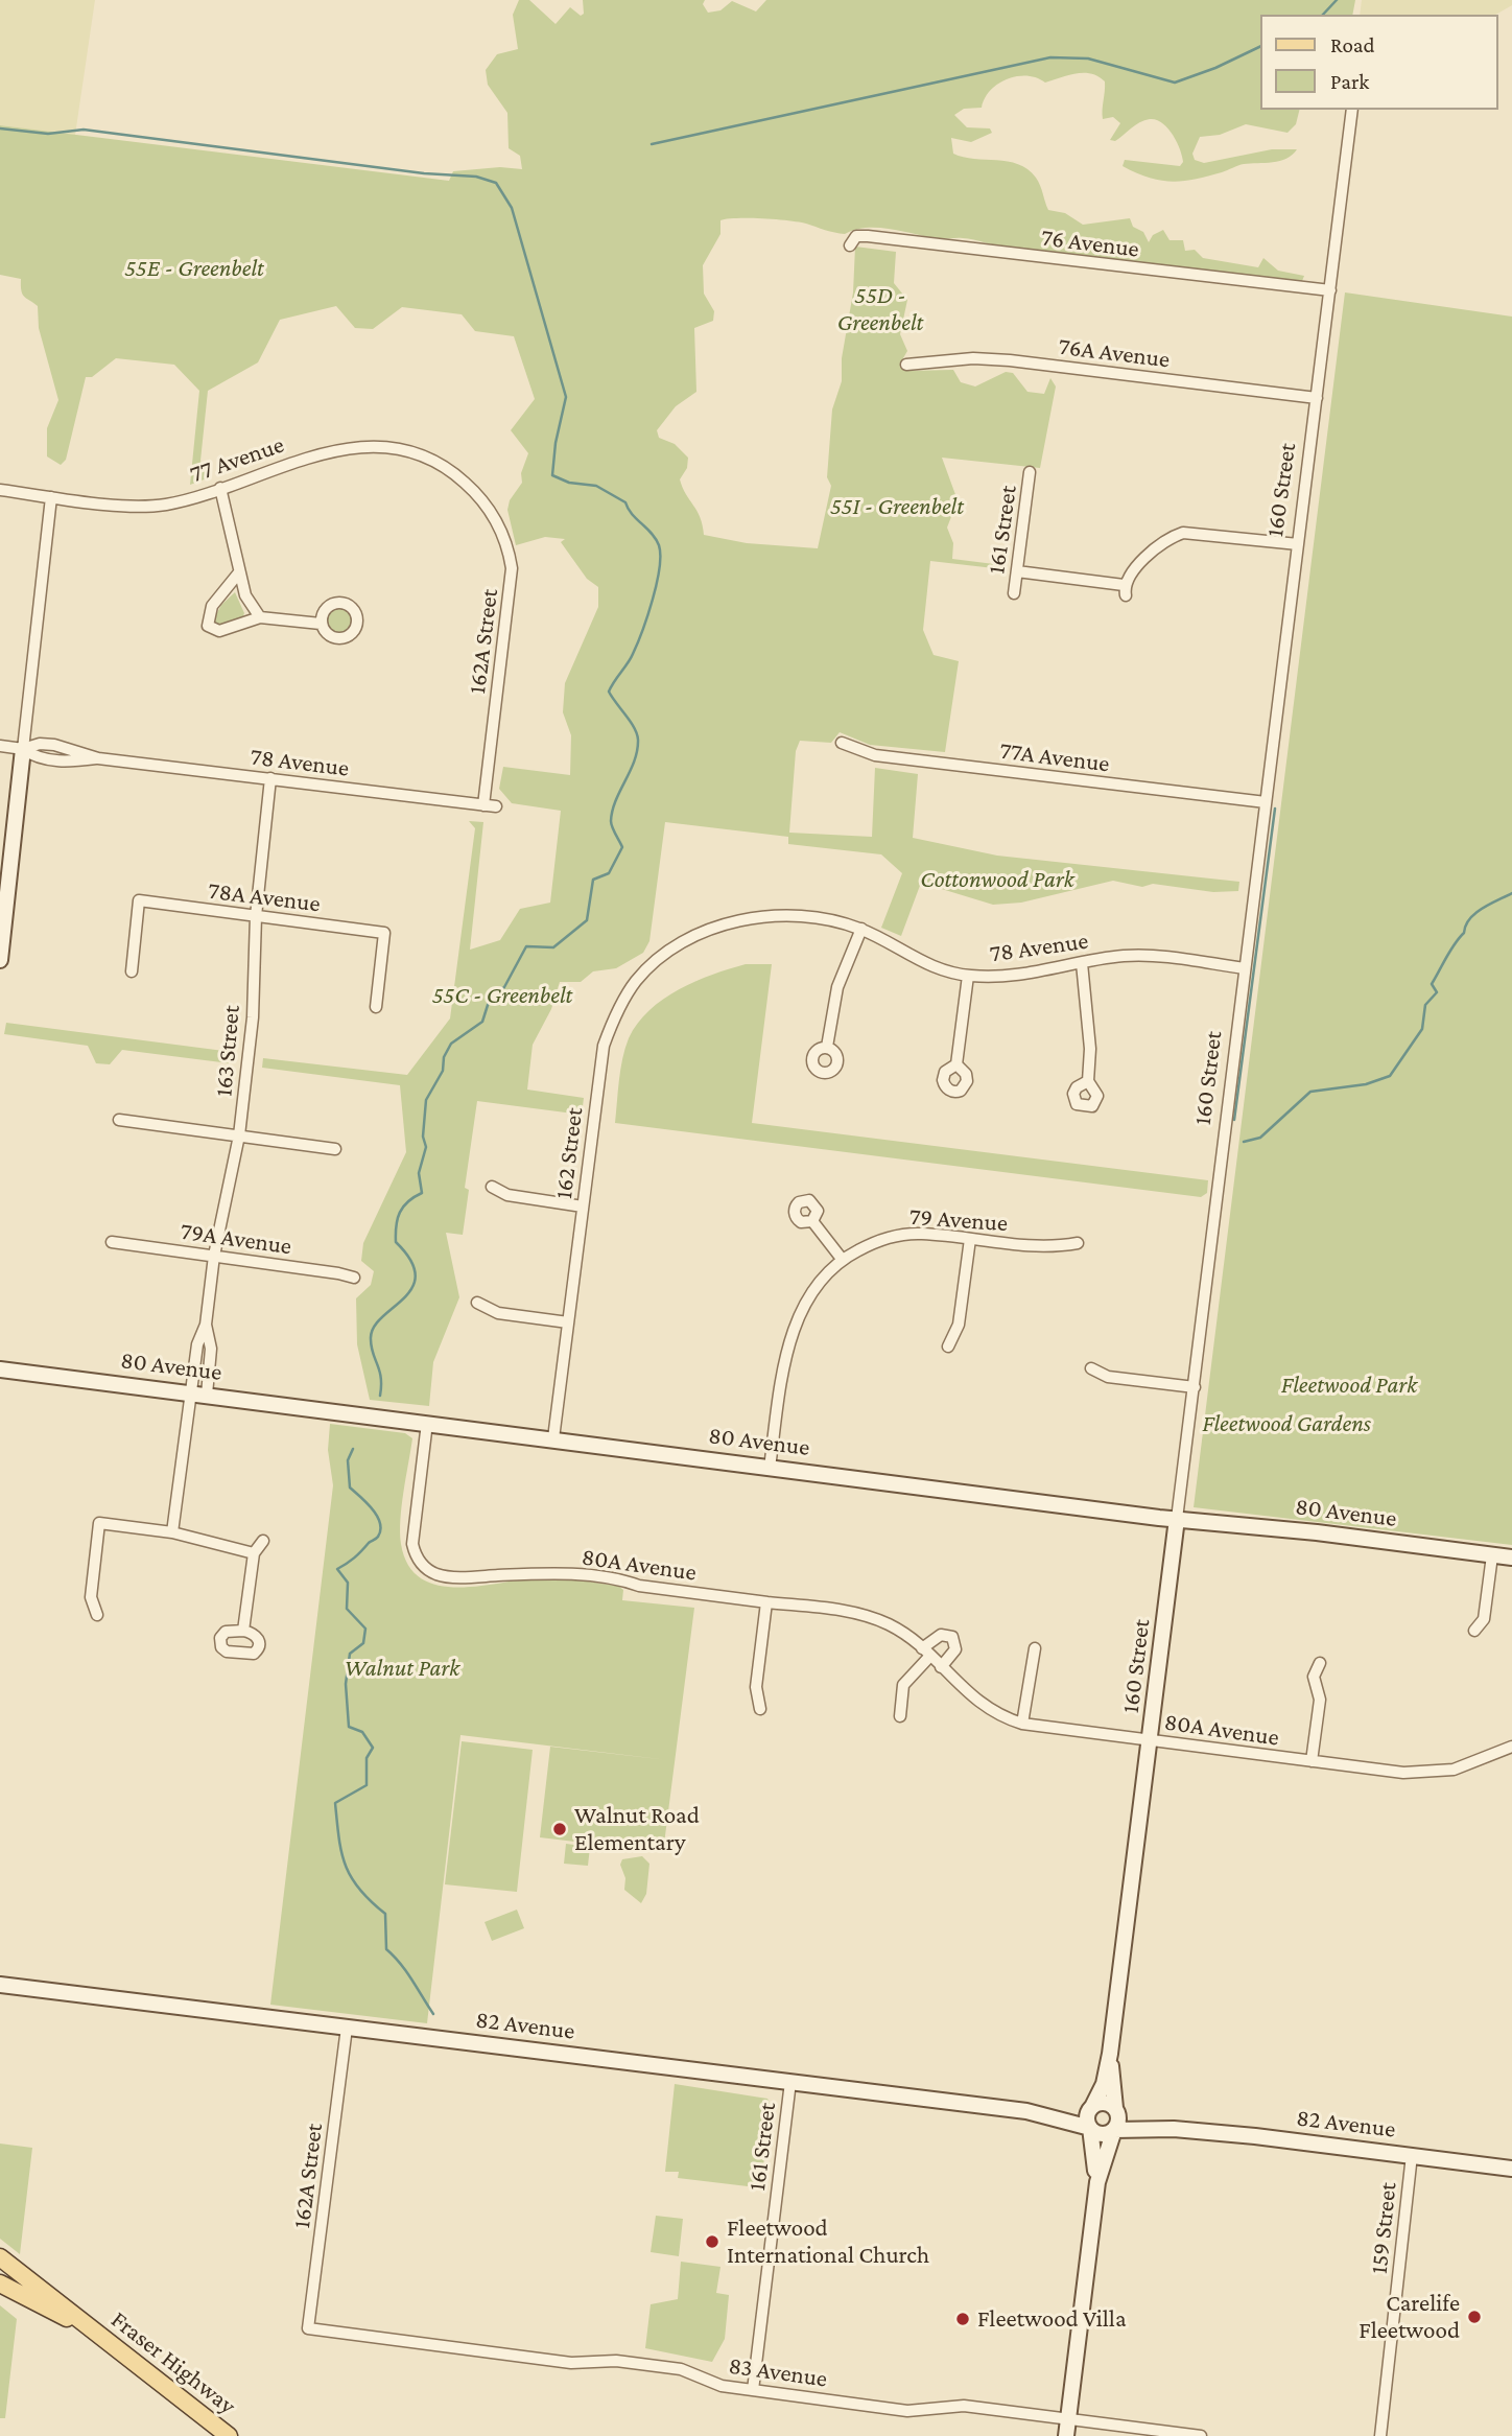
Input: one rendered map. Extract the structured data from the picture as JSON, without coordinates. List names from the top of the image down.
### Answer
{
  "streets": {
    "main road": ["Fraser Highway"],
    "street": [
      "76 Avenue",
      "76A Avenue",
      "77 Avenue",
      "160 Street",
      "161 Street",
      "162A Street",
      "77A Avenue",
      "78 Avenue",
      "78A Avenue",
      "163 Street",
      "162 Street",
      "79 Avenue",
      "79A Avenue",
      "80 Avenue",
      "80A Avenue",
      "82 Avenue",
      "159 Street",
      "83 Avenue"
    ]
  },
  "crossings": [
    ["76 Avenue", "160 Street"],
    ["76A Avenue", "160 Street"],
    ["77 Avenue", "162A Street"],
    ["160 Street", "77A Avenue"],
    ["160 Street", "78 Avenue"],
    ["160 Street", "80 Avenue"],
    ["160 Street", "80A Avenue"],
    ["160 Street", "82 Avenue"],
    ["161 Street", "82 Avenue"],
    ["161 Street", "83 Avenue"],
    ["162A Street", "78 Avenue"],
    ["162A Street", "82 Avenue"],
    ["162A Street", "83 Avenue"],
    ["78 Avenue", "163 Street"],
    ["78 Avenue", "162 Street"],
    ["78A Avenue", "163 Street"],
    ["163 Street", "79A Avenue"],
    ["163 Street", "80 Avenue"],
    ["162 Street", "80 Avenue"],
    ["80 Avenue", "80A Avenue"],
    ["82 Avenue", "159 Street"]
  ],
  "parks": [
    "55E - Greenbelt",
    "55D - Greenbelt",
    "55I - Greenbelt",
    "Cottonwood Park",
    "55C - Greenbelt",
    "Fleetwood Park",
    "Fleetwood Gardens",
    "Walnut Park"
  ],
  "places": [
    "Walnut Road Elementary",
    "Fleetwood International Church",
    "Carelife Fleetwood",
    "Fleetwood Villa"
  ],
  "legend": ["Road", "Park"]
}
